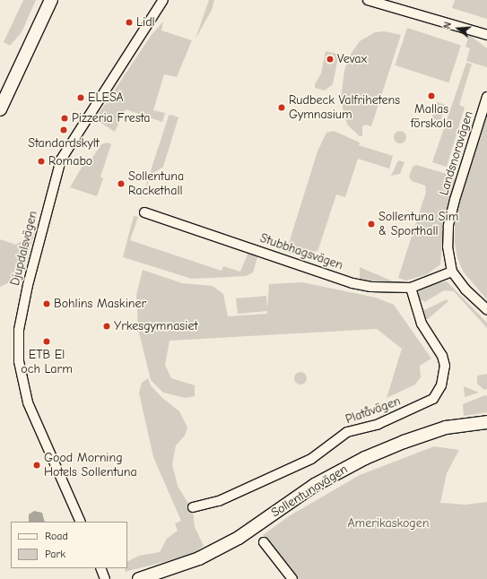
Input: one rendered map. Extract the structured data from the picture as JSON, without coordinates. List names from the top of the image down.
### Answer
{
  "streets": {
    "street": [
      "Landsnoravägen",
      "Djupdalsvägen",
      "Stubbhagsvägen",
      "Platåvägen",
      "Sollentunavägen"
    ]
  },
  "crossings": [
    ["Landsnoravägen", "Stubbhagsvägen"],
    ["Stubbhagsvägen", "Platåvägen"]
  ],
  "parks": ["Amerikaskogen"],
  "places": [
    "Lidl",
    "Vevax",
    "Mallas förskola",
    "ELESA",
    "Rudbeck Valfrihetens Gymnasium",
    "Pizzeria Fresta",
    "Standardskylt",
    "Romabo",
    "Sollentuna Rackethall",
    "Sollentuna Sim & Sporthall",
    "Bohlins Maskiner",
    "Yrkesgymnasiet",
    "ETB El och Larm",
    "Good Morning Hotels Sollentuna"
  ],
  "legend": ["Road", "Park"],
  "north": "left"
}
